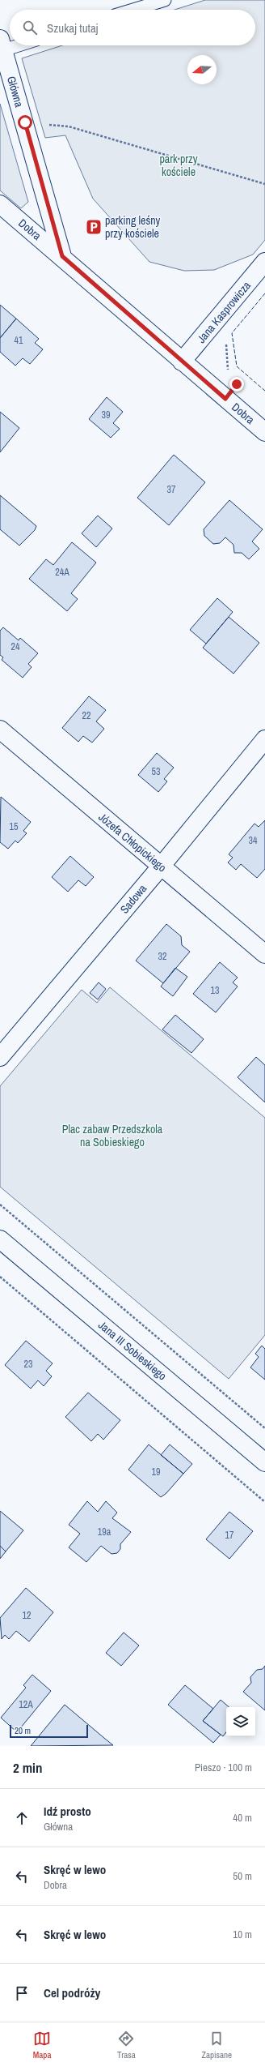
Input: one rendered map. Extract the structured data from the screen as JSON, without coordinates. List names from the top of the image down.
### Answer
{
  "streets": {
    "street": [
      "Główna",
      "Dobra",
      "Jana Kasprowicza",
      "Józefa Chłopickiego",
      "Sadowa",
      "Jana III Sobieskiego"
    ]
  },
  "crossings": [
    ["Główna", "Dobra"],
    ["Dobra", "Jana Kasprowicza"],
    ["Józefa Chłopickiego", "Sadowa"]
  ],
  "parks": ["park przy kościele", "Plac zabaw Przedszkola na Sobieskiego"],
  "places": {
    "parking": ["parking leśny przy kościele"]
  },
  "house_numbers": [
    "41",
    "39",
    "37",
    "24A",
    "24",
    "22",
    "53",
    "15",
    "34",
    "32",
    "13",
    "23",
    "19",
    "19a",
    "17",
    "12",
    "12A"
  ],
  "scale_bar": "20 m",
  "north": "left",
  "page": {
    "search": "Szukaj tutaj",
    "scale": "20 m",
    "heading": ["2 min", "Pieszo · 100 m"],
    "list": [
      ["Idź prosto", "Główna", "40 m"],
      ["Skręć w lewo", "Dobra", "50 m"],
      ["Skręć w lewo", "10 m"],
      "Cel podróży"
    ],
    "nav": ["Mapa", "Trasa", "Zapisane"]
  }
}
